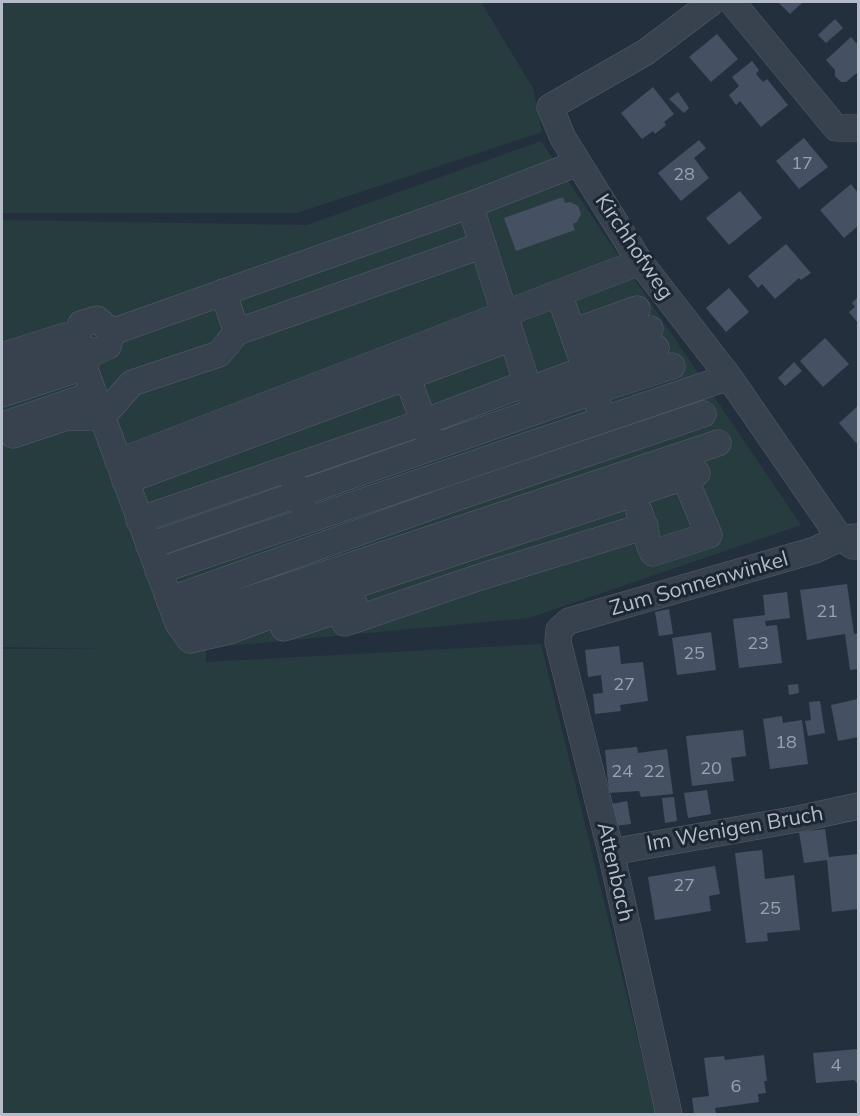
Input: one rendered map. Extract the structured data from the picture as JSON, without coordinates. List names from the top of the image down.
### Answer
{
  "streets": {
    "street": [
      "Kirchhofweg",
      "Zum Sonnenwinkel",
      "Im Wenigen Bruch",
      "Attenbach"
    ]
  },
  "crossings": [
    ["Kirchhofweg", "Zum Sonnenwinkel"],
    ["Zum Sonnenwinkel", "Attenbach"],
    ["Im Wenigen Bruch", "Attenbach"]
  ],
  "house_numbers": [
    "17",
    "28",
    "21",
    "23",
    "25",
    "27",
    "18",
    "20",
    "24",
    "22",
    "27",
    "25",
    "4",
    "6"
  ]
}
